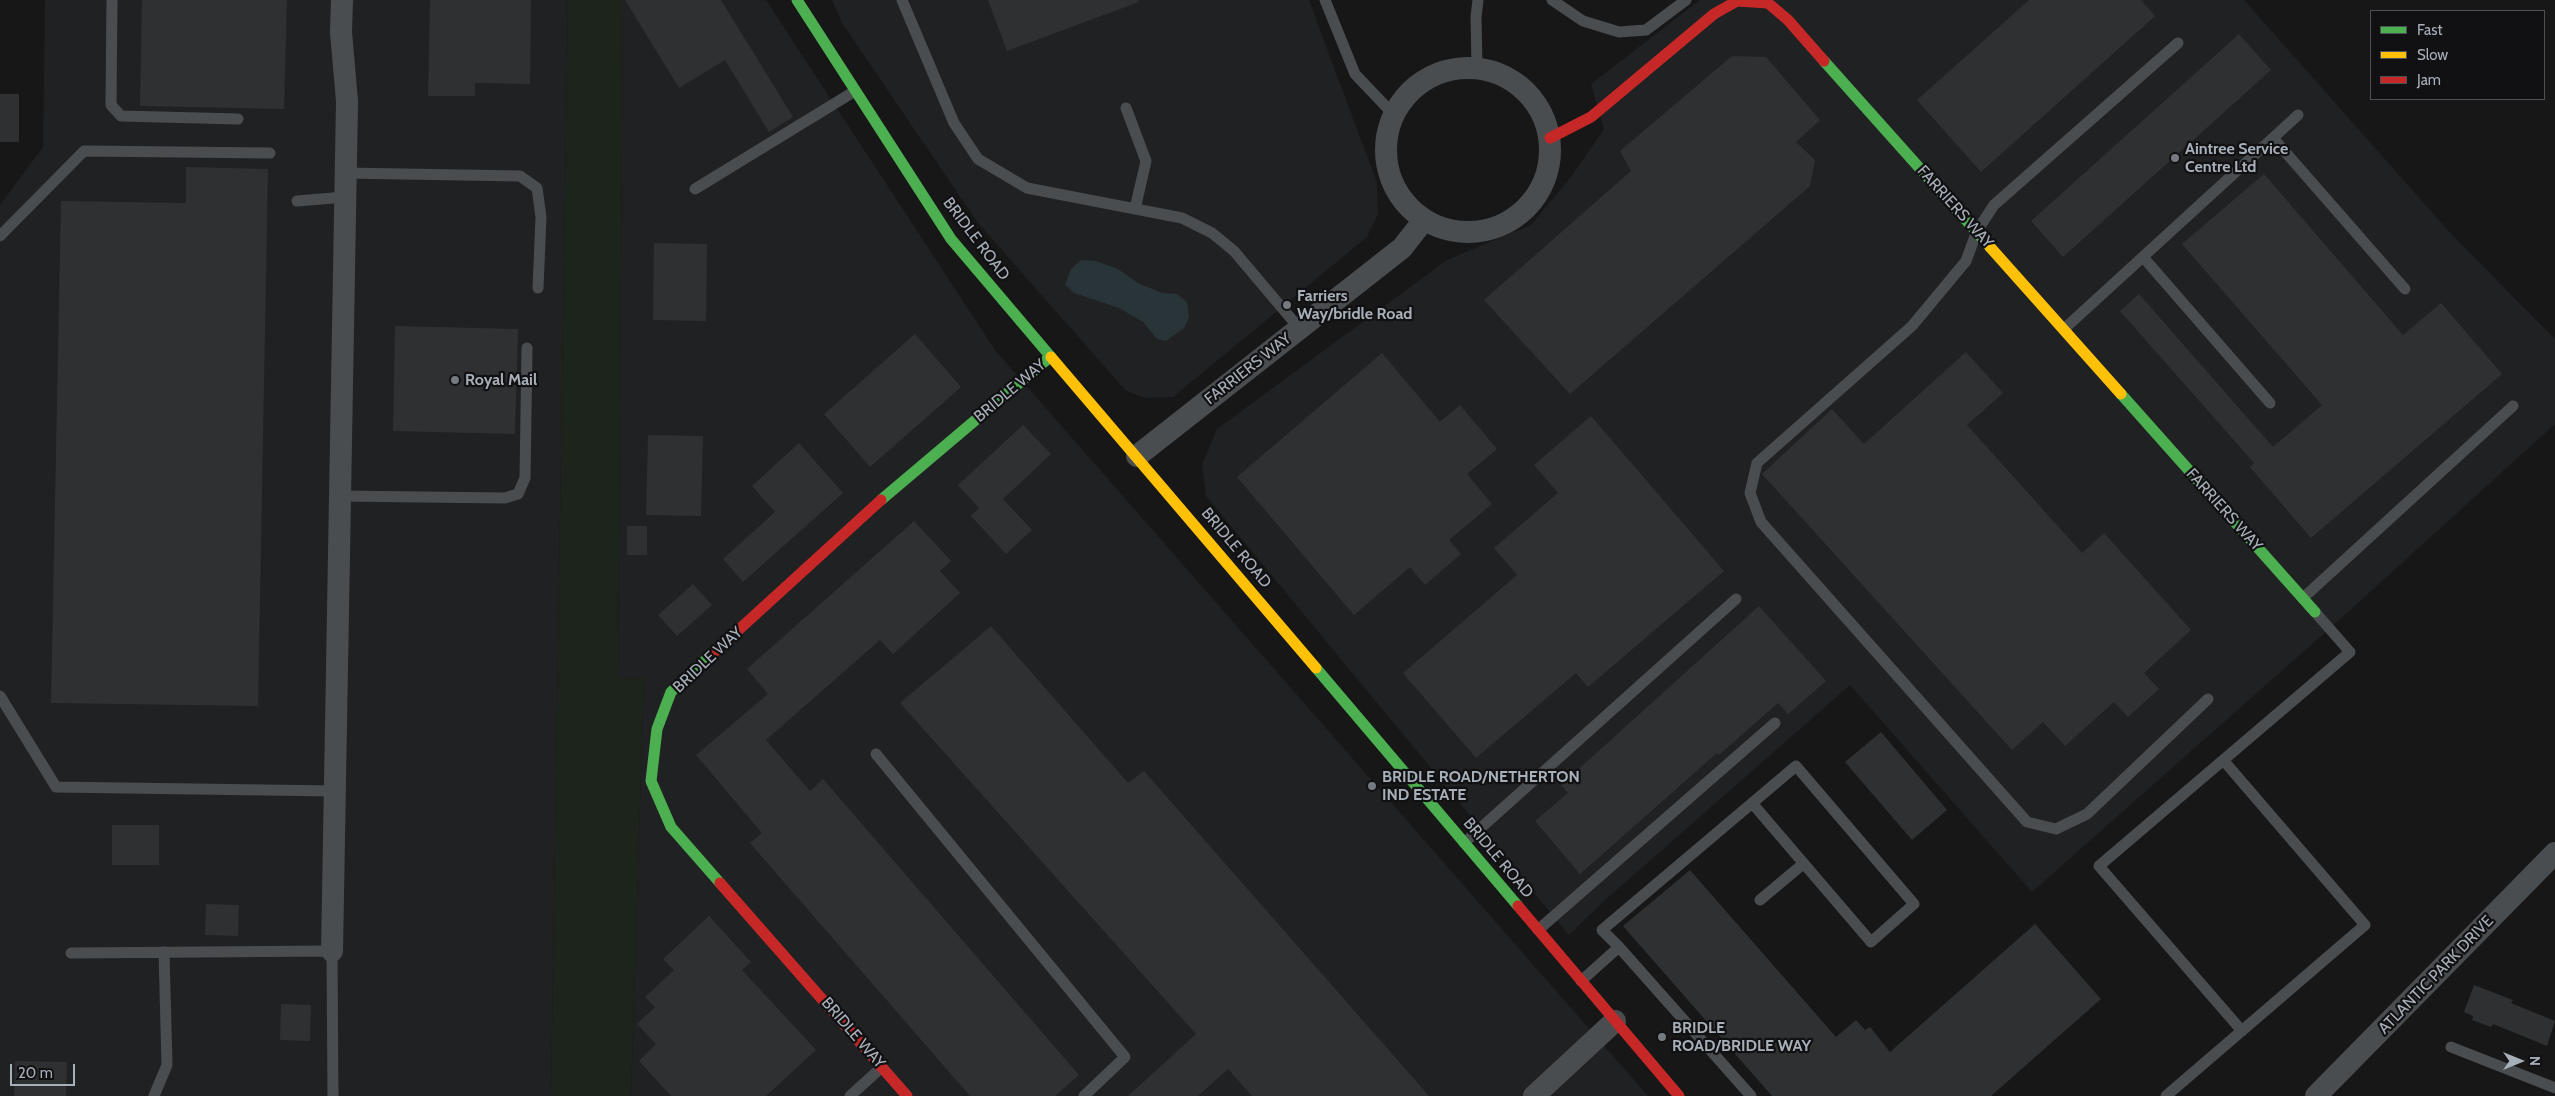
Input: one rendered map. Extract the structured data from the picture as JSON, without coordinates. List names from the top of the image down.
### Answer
{
  "streets": {
    "street": [
      "FARRIERS WAY",
      "BRIDLE ROAD",
      "BRIDLE WAY",
      "ATLANTIC PARK DRIVE"
    ]
  },
  "crossings": [
    ["FARRIERS WAY", "BRIDLE ROAD"],
    ["BRIDLE ROAD", "BRIDLE WAY"]
  ],
  "places": [
    "Aintree Service Centre Ltd",
    "Farriers Way/bridle Road",
    "Royal Mail",
    "BRIDLE ROAD/NETHERTON IND ESTATE",
    "BRIDLE ROAD/BRIDLE WAY"
  ],
  "legend": ["Fast", "Slow", "Jam"],
  "scale_bar": "20 m",
  "north": "right"
}
